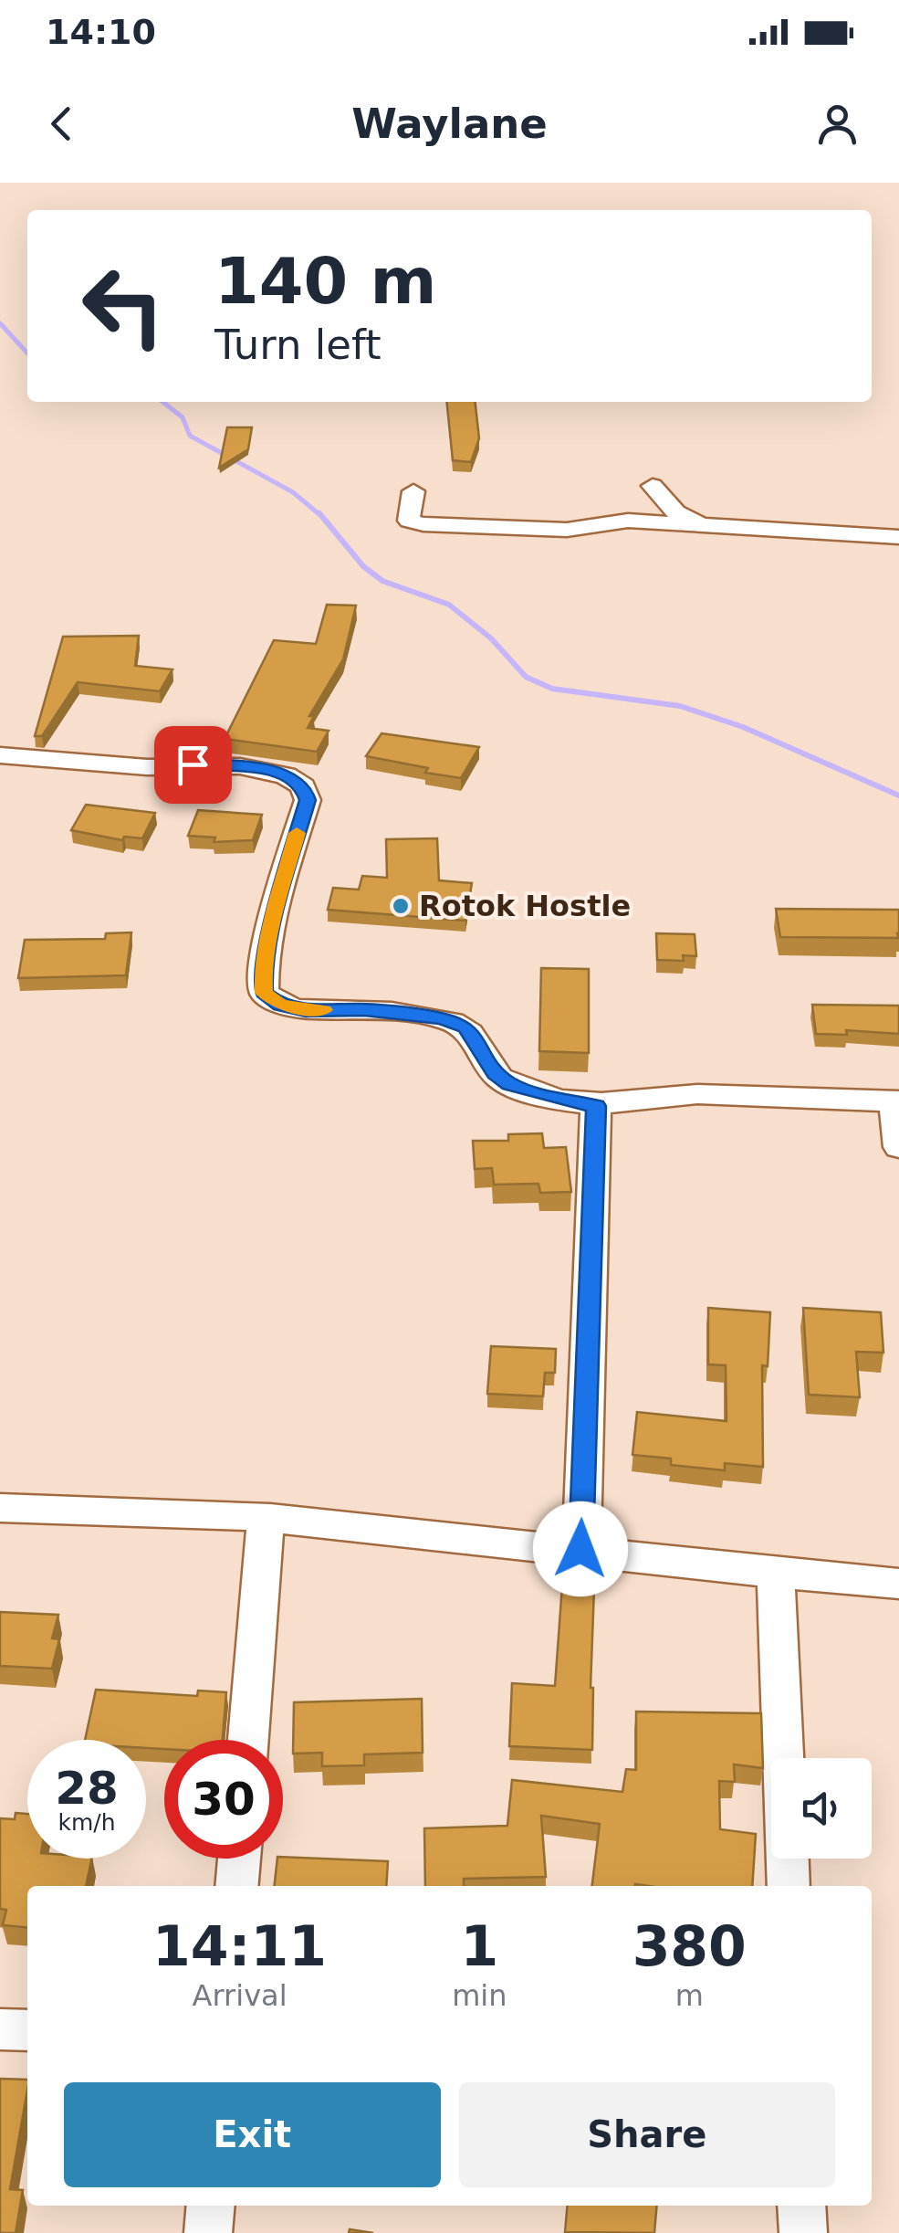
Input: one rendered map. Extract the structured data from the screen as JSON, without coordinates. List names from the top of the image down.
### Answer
{
  "places": ["Rotok Hostle"],
  "page": {
    "status": "14:10",
    "header": "Waylane",
    "turn": ["140 m", "Turn left"],
    "speed": "28 km/h",
    "limit": "30",
    "eta": [
      "14:11",
      "Arrival",
      "1",
      "min",
      "380",
      "m"
    ],
    "buttons": ["Exit", "Share"]
  }
}
